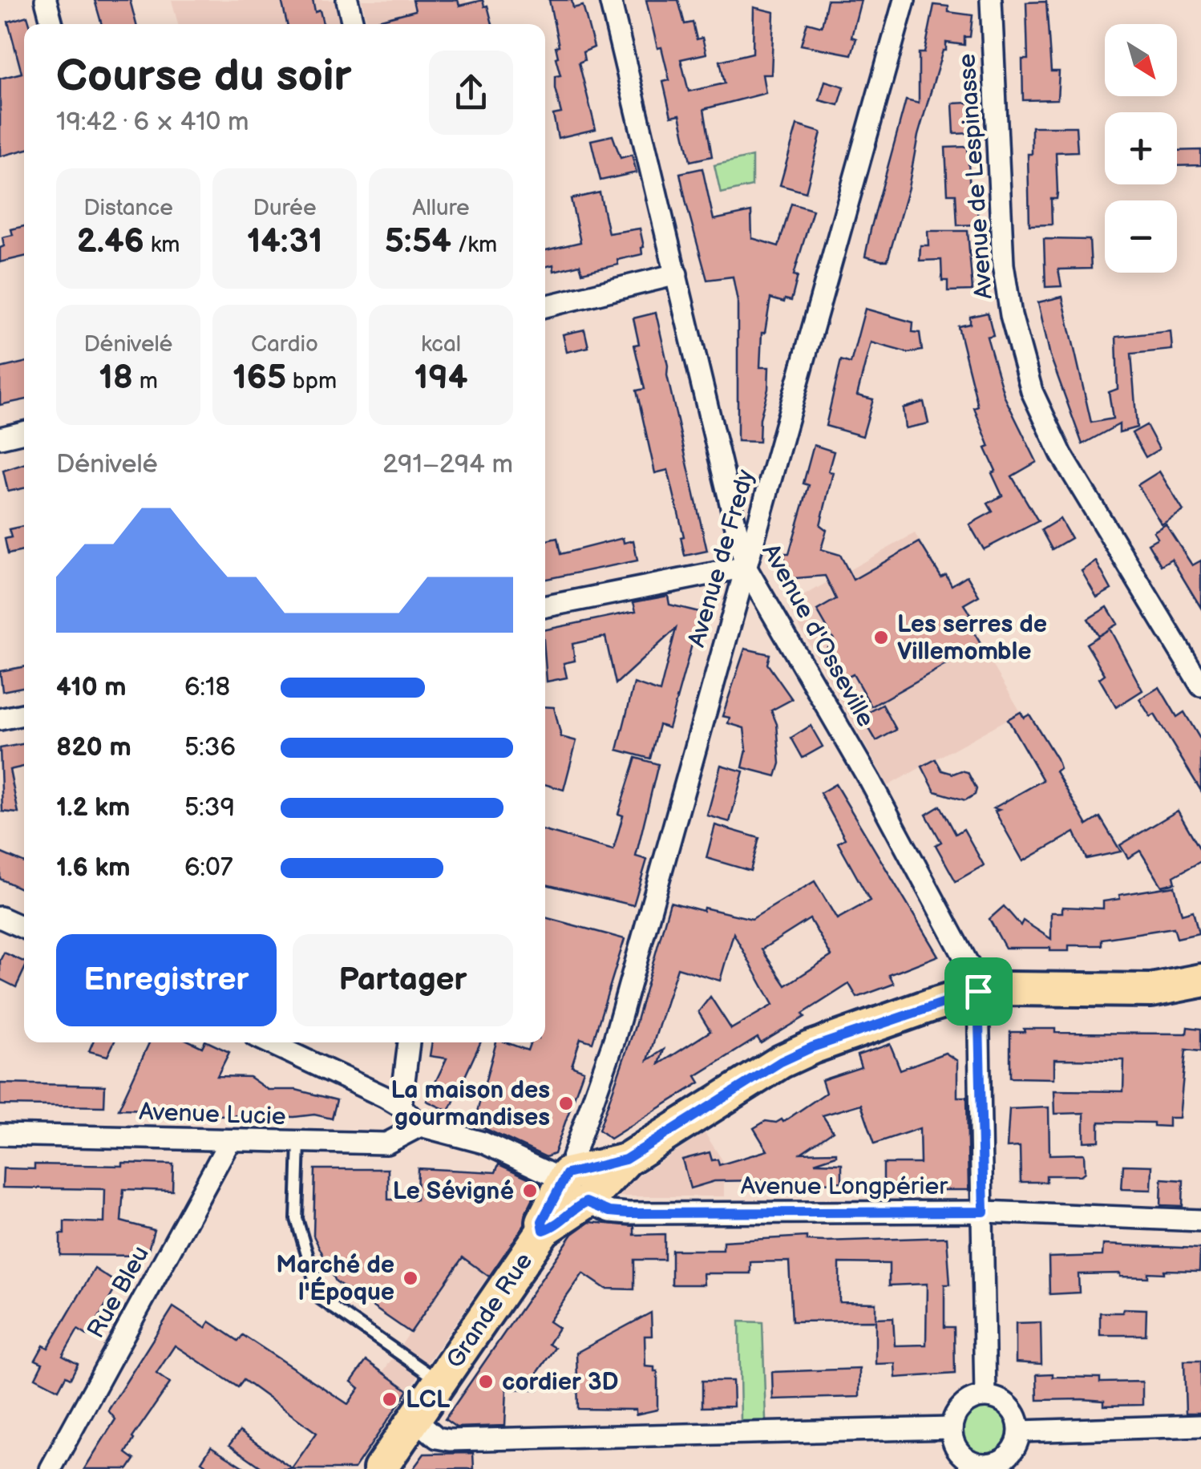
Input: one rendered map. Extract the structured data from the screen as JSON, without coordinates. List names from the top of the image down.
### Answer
{
  "streets": {
    "main road": ["Grande Rue"],
    "street": [
      "Avenue de Lespinasse",
      "Avenue de Fredy",
      "Avenue d'Osseville",
      "Avenue Lucie",
      "Avenue Longpérier",
      "Rue Bleu"
    ]
  },
  "crossings": [
    ["Avenue de Fredy", "Avenue d'Osseville"],
    ["Avenue de Fredy", "Avenue Longpérier"],
    ["Avenue de Fredy", "Grande Rue"],
    ["Avenue Lucie", "Avenue Longpérier"],
    ["Avenue Lucie", "Rue Bleu"],
    ["Avenue Longpérier", "Grande Rue"]
  ],
  "places": [
    "Les serres de Villemomble",
    "La maison des gourmandises",
    "Le Sévigné",
    "Marché de l'Époque",
    "cordier 3D",
    "LCL"
  ],
  "north": "bottom right",
  "page": {
    "map_buttons": ["+", "−"],
    "heading": ["Course du soir", "19:42 · 6 × 410 m"],
    "stats": [
      ["Distance", "2.46 km"],
      ["Durée", "14:31"],
      ["Allure", "5:54 /km"],
      ["Dénivelé", "18 m"],
      ["Cardio", "165 bpm"],
      ["kcal", "194"]
    ],
    "chart": ["Dénivelé", "291–294 m"],
    "list": [
      {
        "name": "410 m",
        "note": "6:18"
      },
      {
        "name": "820 m",
        "note": "5:36"
      },
      {
        "name": "1.2 km",
        "note": "5:39"
      },
      {
        "name": "1.6 km",
        "note": "6:07"
      }
    ],
    "buttons": ["Enregistrer", "Partager"]
  }
}
